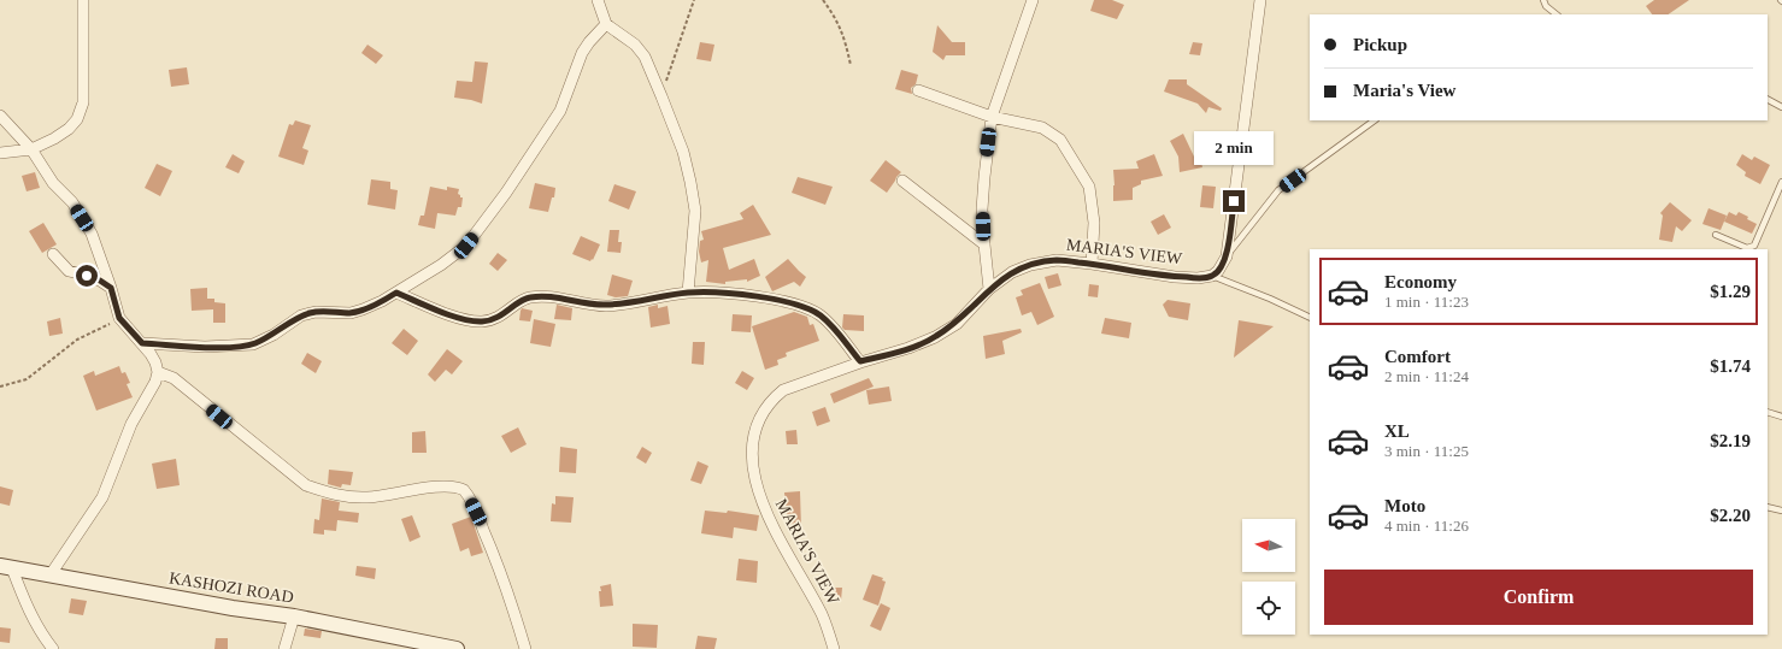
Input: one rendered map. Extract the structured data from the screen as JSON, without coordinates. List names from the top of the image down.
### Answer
{
  "streets": {
    "main road": ["KASHOZI ROAD"],
    "street": ["MARIA'S VIEW"]
  },
  "north": "left",
  "page": {
    "banner": ["Pickup", "Maria's View"],
    "bubble": "2 min",
    "list": [
      {
        "name": "Economy",
        "note": "1 min · 11:23",
        "value": "$1.29"
      },
      {
        "name": "Comfort",
        "note": "2 min · 11:24",
        "value": "$1.74"
      },
      {
        "name": "XL",
        "note": "3 min · 11:25",
        "value": "$2.19"
      },
      {
        "name": "Moto",
        "note": "4 min · 11:26",
        "value": "$2.20"
      }
    ],
    "buttons": "Confirm"
  }
}
